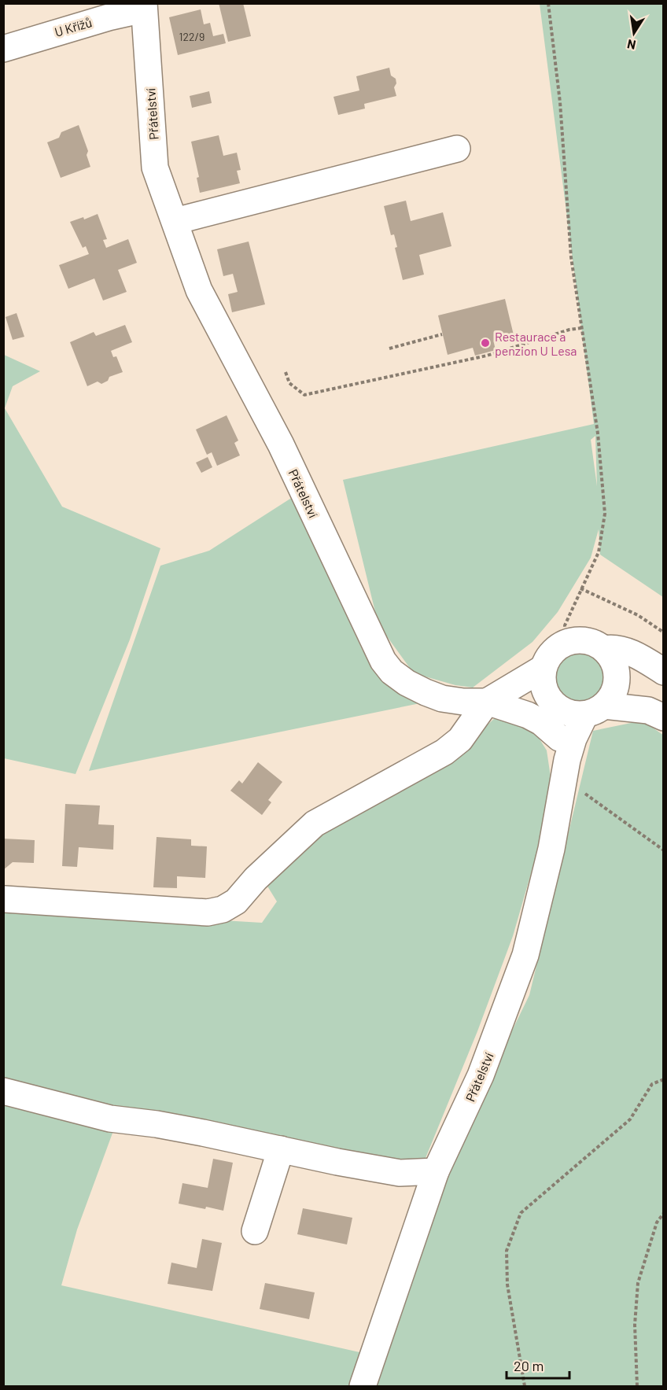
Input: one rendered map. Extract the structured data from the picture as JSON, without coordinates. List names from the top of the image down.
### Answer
{
  "streets": {
    "street": ["U Křížů", "Přátelství"]
  },
  "crossings": [
    ["U Křížů", "Přátelství"]
  ],
  "places": ["Restaurace a penzion U Lesa"],
  "house_numbers": ["122/9"],
  "scale_bar": "20 m",
  "north": "bottom"
}
